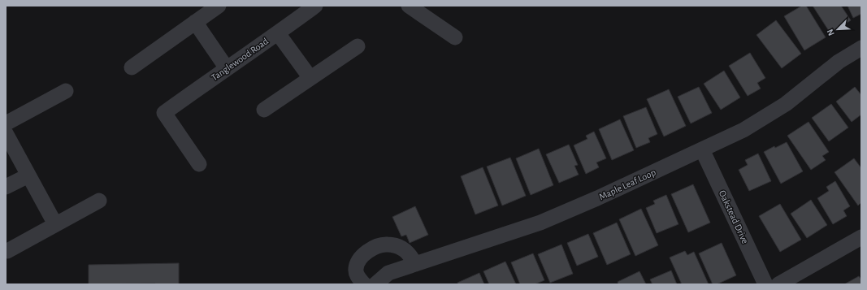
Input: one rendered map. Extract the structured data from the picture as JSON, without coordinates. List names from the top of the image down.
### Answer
{
  "streets": {
    "street": ["Tanglewood Road", "Maple Leaf Loop", "Oakstead Drive"]
  },
  "crossings": [
    ["Maple Leaf Loop", "Oakstead Drive"]
  ],
  "north": "bottom left"
}
